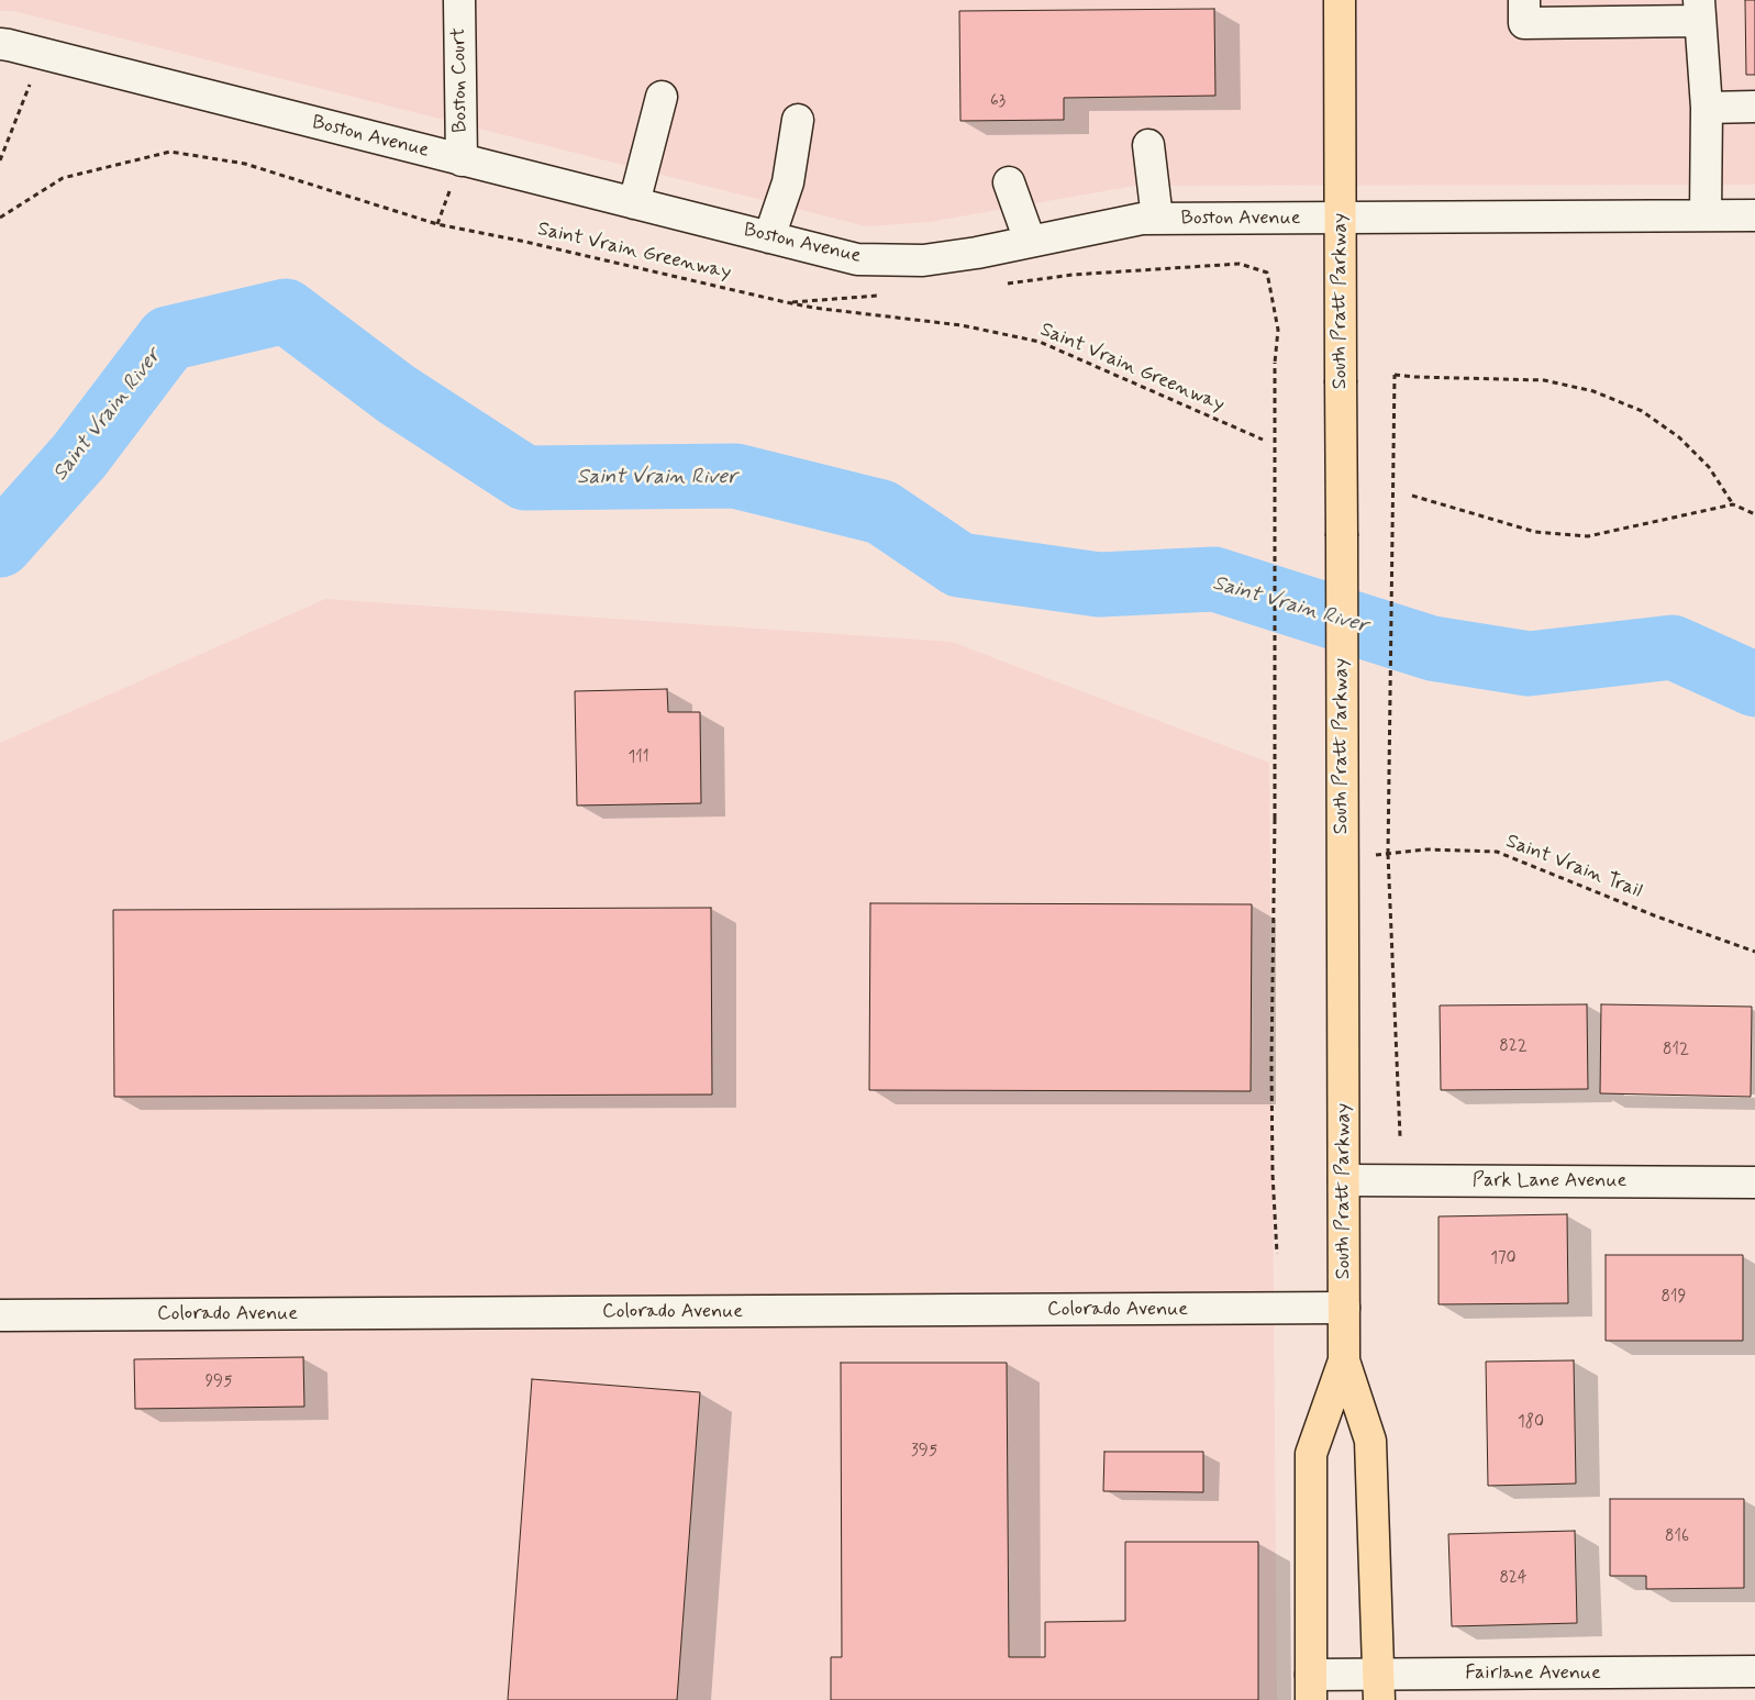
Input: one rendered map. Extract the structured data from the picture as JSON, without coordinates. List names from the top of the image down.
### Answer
{
  "streets": {
    "main road": ["South Pratt Parkway"],
    "street": [
      "Boston Court",
      "Boston Avenue",
      "Park Lane Avenue",
      "Colorado Avenue",
      "Fairlane Avenue"
    ],
    "path": ["Saint Vrain Greenway", "Saint Vrain Trail"]
  },
  "crossings": [
    ["Boston Court", "Boston Avenue"],
    ["Boston Avenue", "South Pratt Parkway"],
    ["South Pratt Parkway", "Saint Vrain Trail"],
    ["South Pratt Parkway", "Park Lane Avenue"],
    ["South Pratt Parkway", "Colorado Avenue"],
    ["South Pratt Parkway", "Fairlane Avenue"]
  ],
  "water": ["Saint Vrain River"],
  "house_numbers": [
    "63",
    "111",
    "822",
    "812",
    "170",
    "819",
    "995",
    "180",
    "395",
    "816",
    "824"
  ]
}
